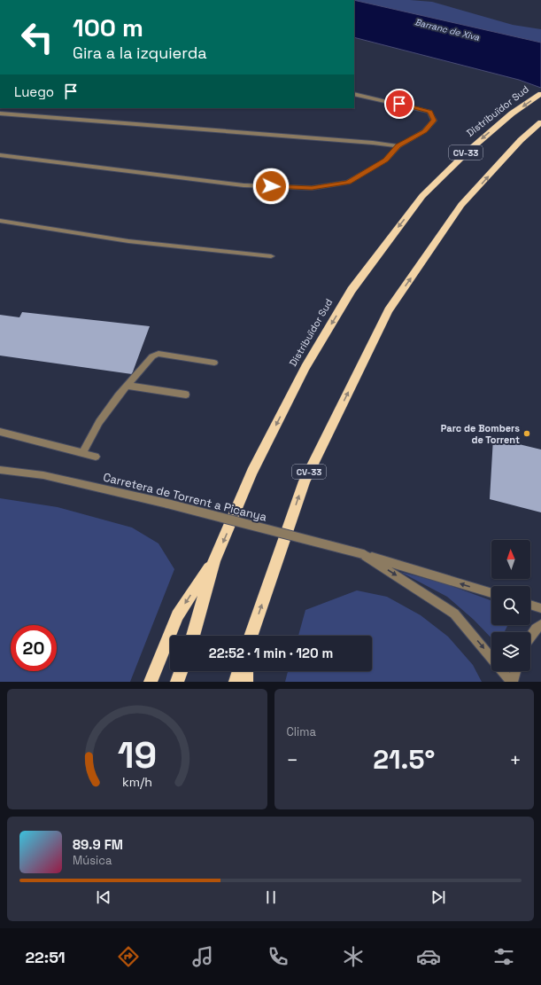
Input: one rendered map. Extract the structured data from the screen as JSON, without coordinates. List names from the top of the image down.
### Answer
{
  "streets": {
    "highway": ["Distribuïdor Sud", "CV-33"],
    "street": ["Carretera de Torrent a Picanya"]
  },
  "water": ["Barranc de Xiva"],
  "places": ["Parc de Bombers de Torrent"],
  "north": "top",
  "page": {
    "turn": ["100 m", "Gira a la izquierda"],
    "then": "Luego",
    "limit": "20",
    "trip": "22:52 · 1 min · 120 m",
    "tile": "Clima",
    "heat": ["−", "21.5°", "+"],
    "song": ["89.9 FM", "Música"],
    "tabs": "22:51",
    "gauge": ["19", "km/h"]
  }
}
